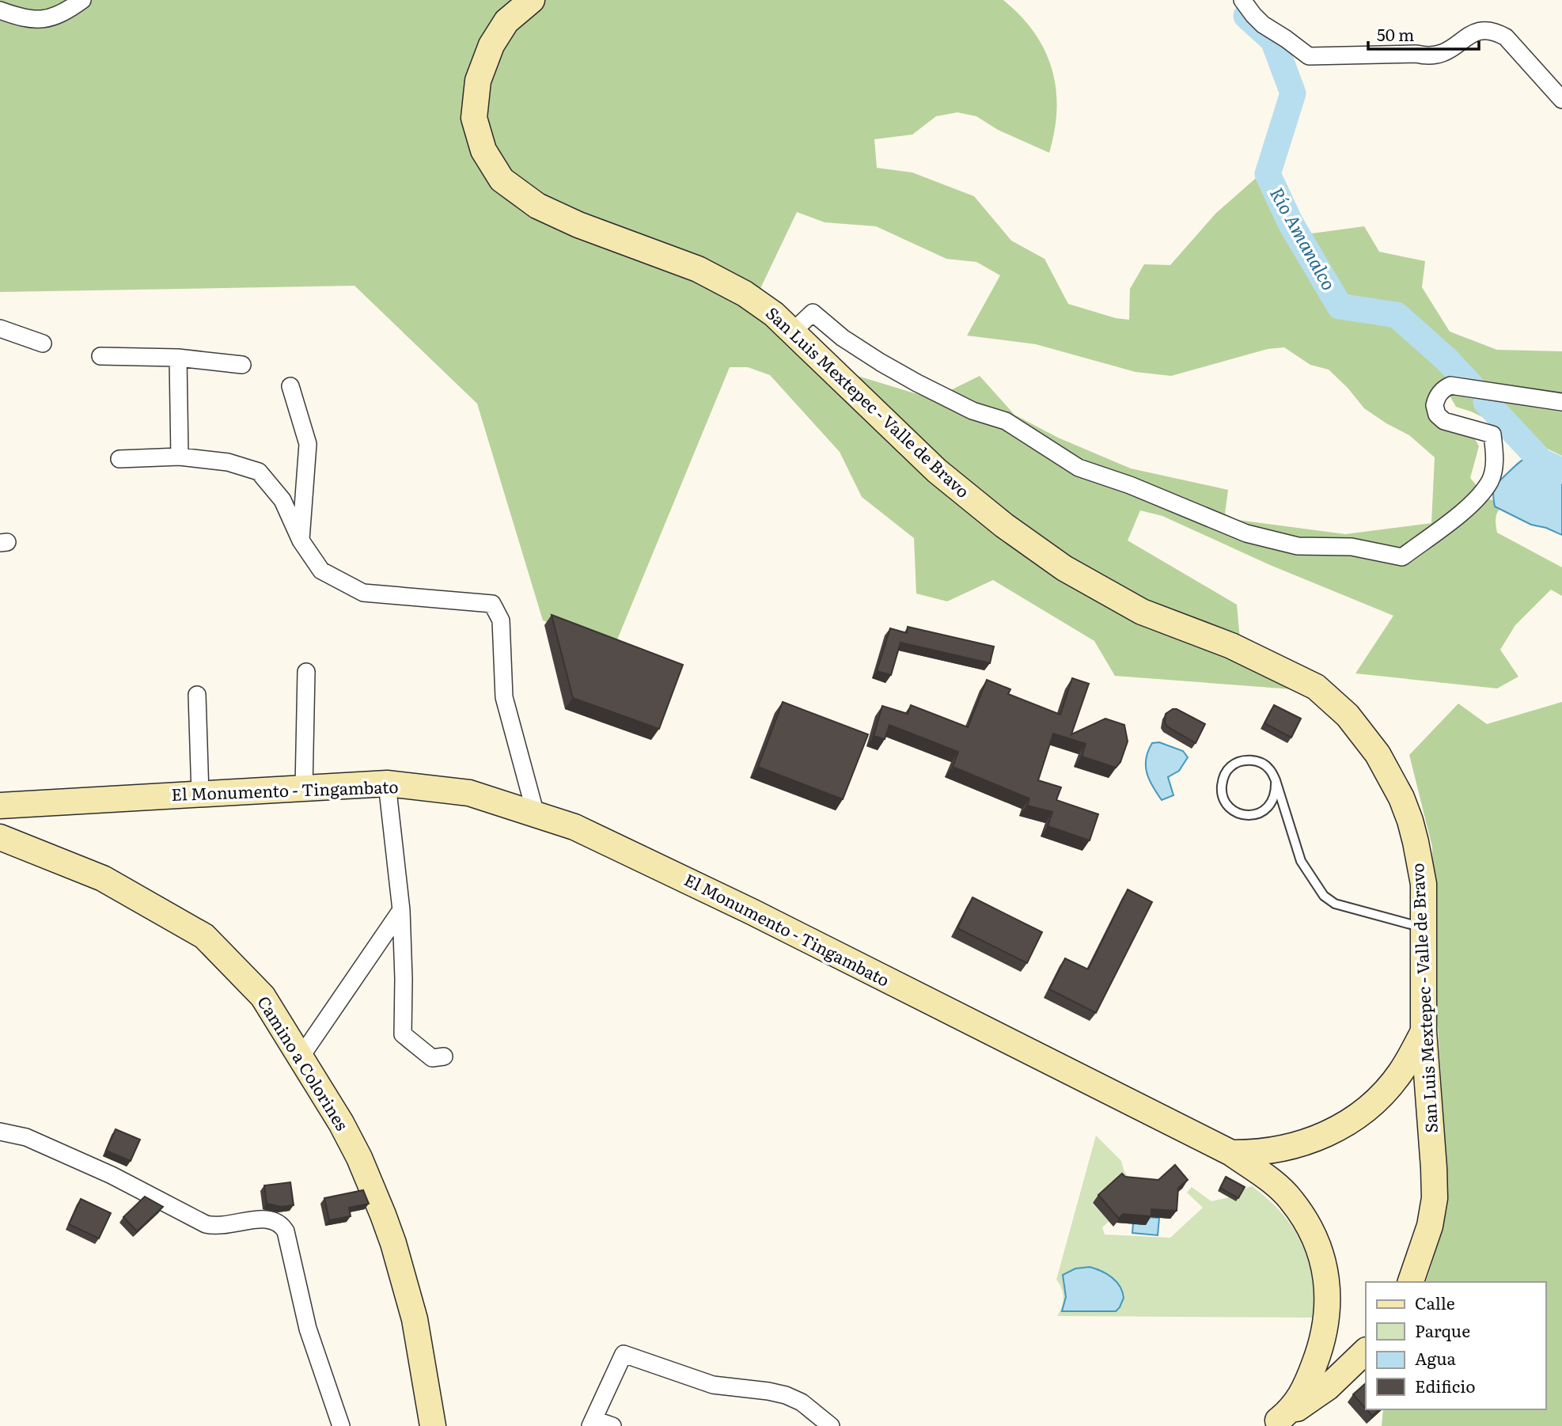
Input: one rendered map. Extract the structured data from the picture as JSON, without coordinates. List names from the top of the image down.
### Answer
{
  "streets": {
    "main road": ["San Luis Mextepec - Valle de Bravo", "El Monumento - Tingambato", "Camino a Colorines"]
  },
  "water": ["Río Amanalco"],
  "legend": [
    "Calle",
    "Parque",
    "Agua",
    "Edificio"
  ],
  "scale_bar": "50 m"
}
